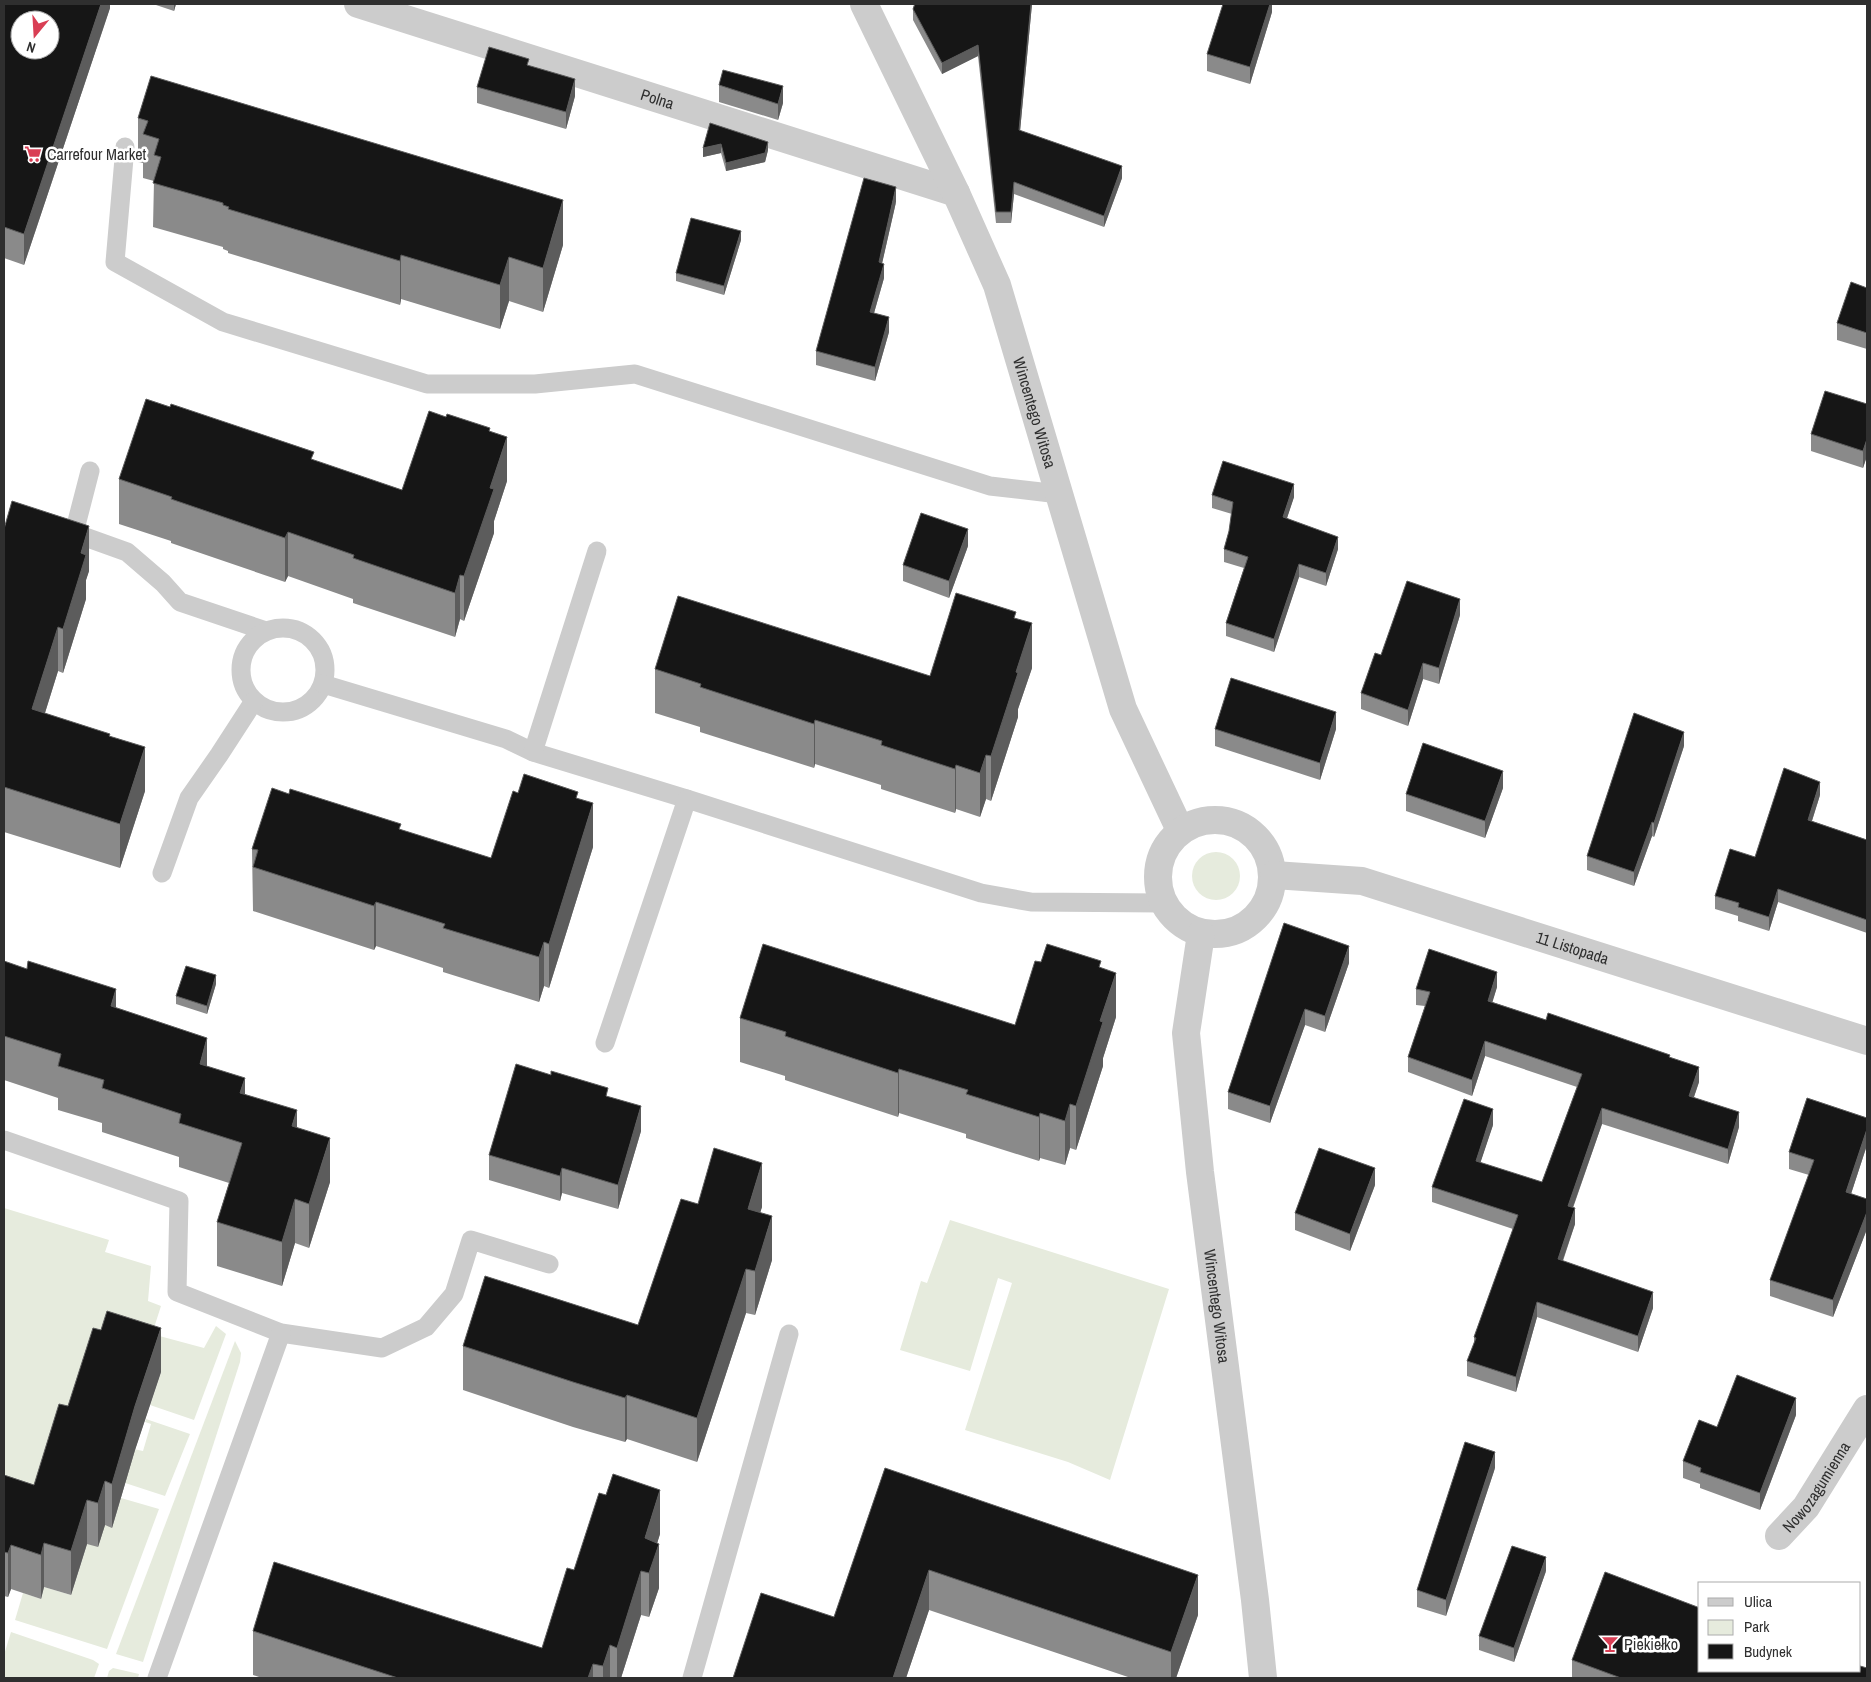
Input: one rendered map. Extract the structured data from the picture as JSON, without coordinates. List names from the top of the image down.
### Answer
{
  "streets": {
    "street": [
      "Polna",
      "Wincentego Witosa",
      "11 Listopada",
      "Nowozagumienna"
    ]
  },
  "crossings": [
    ["Polna", "Wincentego Witosa"],
    ["Wincentego Witosa", "11 Listopada"]
  ],
  "places": {
    "supermarket": ["Carrefour Market"],
    "bar": ["Piekiełko"]
  },
  "legend": ["Ulica", "Park", "Budynek"],
  "north": "bottom"
}
